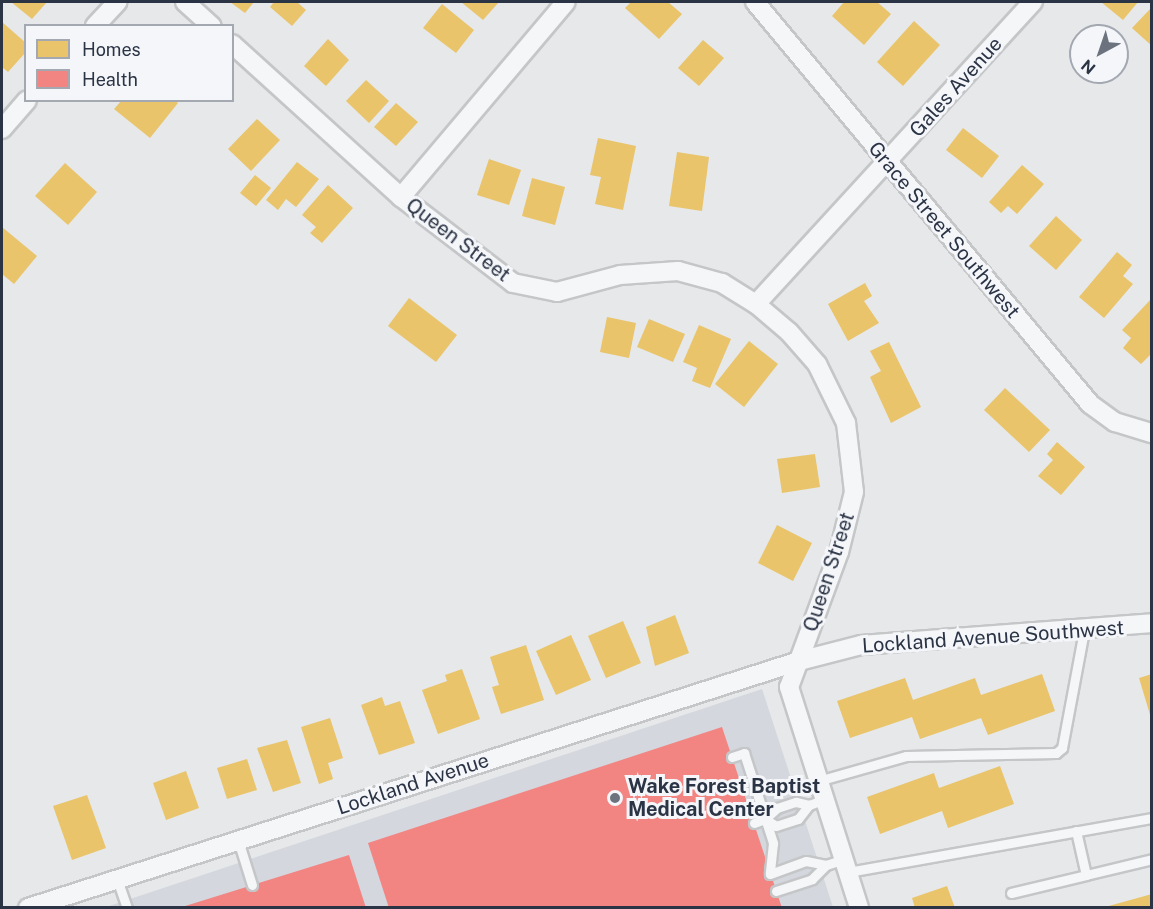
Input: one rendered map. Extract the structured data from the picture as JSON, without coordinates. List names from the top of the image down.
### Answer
{
  "streets": {
    "street": [
      "Gales Avenue",
      "Grace Street Southwest",
      "Queen Street",
      "Lockland Avenue Southwest",
      "Lockland Avenue"
    ]
  },
  "crossings": [
    ["Gales Avenue", "Grace Street Southwest"],
    ["Gales Avenue", "Queen Street"],
    ["Queen Street", "Lockland Avenue Southwest"],
    ["Queen Street", "Lockland Avenue"],
    ["Lockland Avenue Southwest", "Lockland Avenue"]
  ],
  "places": ["Wake Forest Baptist Medical Center"],
  "legend": ["Homes", "Health"],
  "north": "bottom left"
}
